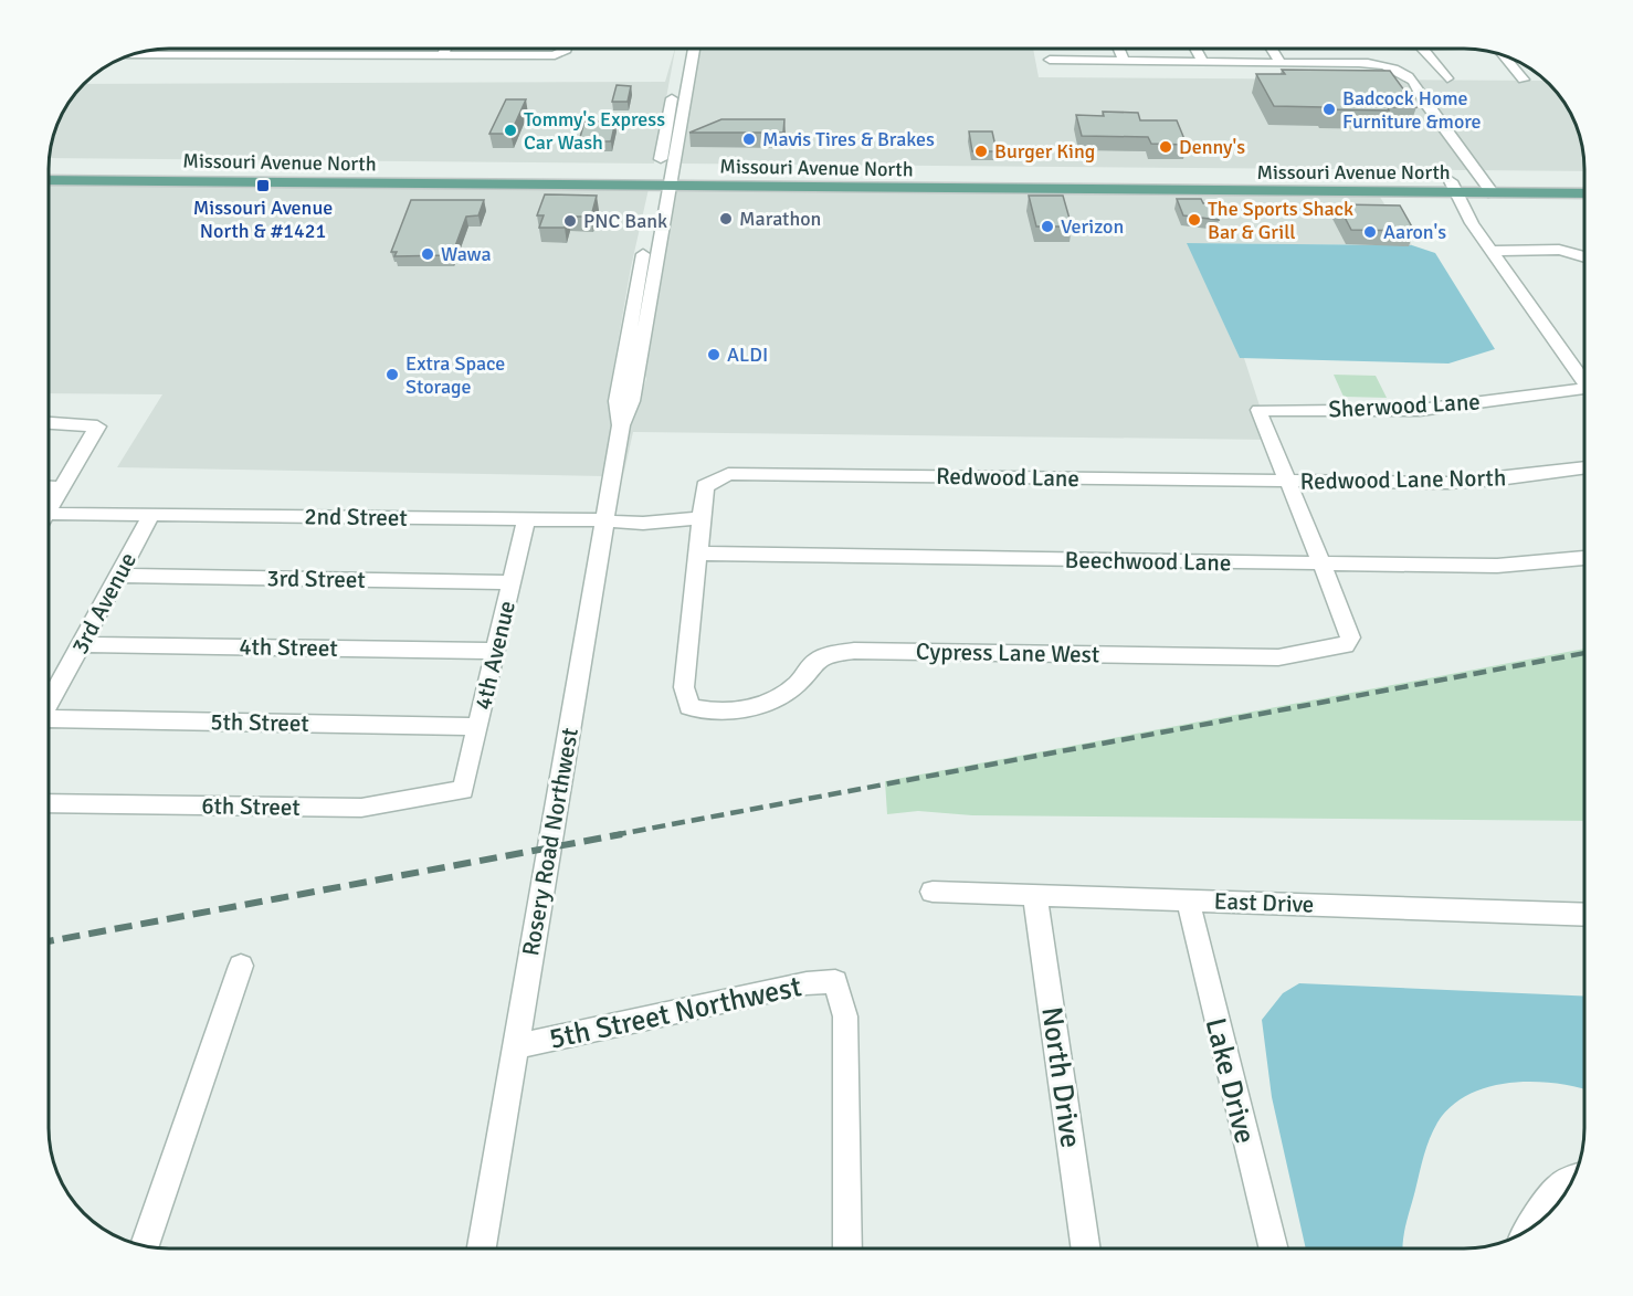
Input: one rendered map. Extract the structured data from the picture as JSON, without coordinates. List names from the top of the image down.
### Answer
{
  "streets": {
    "main road": ["Missouri Avenue North"],
    "street": [
      "Sherwood Lane",
      "Redwood Lane",
      "Redwood Lane North",
      "2nd Street",
      "Beechwood Lane",
      "3rd Street",
      "3rd Avenue",
      "4th Street",
      "Cypress Lane West",
      "4th Avenue",
      "5th Street",
      "6th Street",
      "Rosery Road Northwest",
      "East Drive",
      "5th Street Northwest",
      "North Drive",
      "Lake Drive"
    ]
  },
  "crossings": [
    ["Missouri Avenue North", "Rosery Road Northwest"],
    ["Sherwood Lane", "Redwood Lane"],
    ["Sherwood Lane", "Redwood Lane North"],
    ["Redwood Lane", "Redwood Lane North"],
    ["Redwood Lane", "2nd Street"],
    ["2nd Street", "3rd Avenue"],
    ["2nd Street", "4th Avenue"],
    ["2nd Street", "Rosery Road Northwest"],
    ["Beechwood Lane", "Cypress Lane West"],
    ["3rd Street", "3rd Avenue"],
    ["3rd Street", "4th Avenue"],
    ["3rd Avenue", "4th Street"],
    ["4th Street", "4th Avenue"],
    ["4th Avenue", "5th Street"],
    ["4th Avenue", "6th Street"],
    ["Rosery Road Northwest", "5th Street Northwest"],
    ["East Drive", "North Drive"],
    ["East Drive", "Lake Drive"]
  ],
  "places": {
    "other": [
      "Badcock Home Furniture &more",
      "Tommy's Express Car Wash",
      "Mavis Tires & Brakes",
      "Denny's",
      "Burger King",
      "Marathon",
      "The Sports Shack Bar & Grill",
      "PNC Bank",
      "Verizon",
      "Aaron's",
      "Wawa",
      "ALDI",
      "Extra Space Storage"
    ],
    "transit": ["Missouri Avenue North & #1421"]
  }
}
